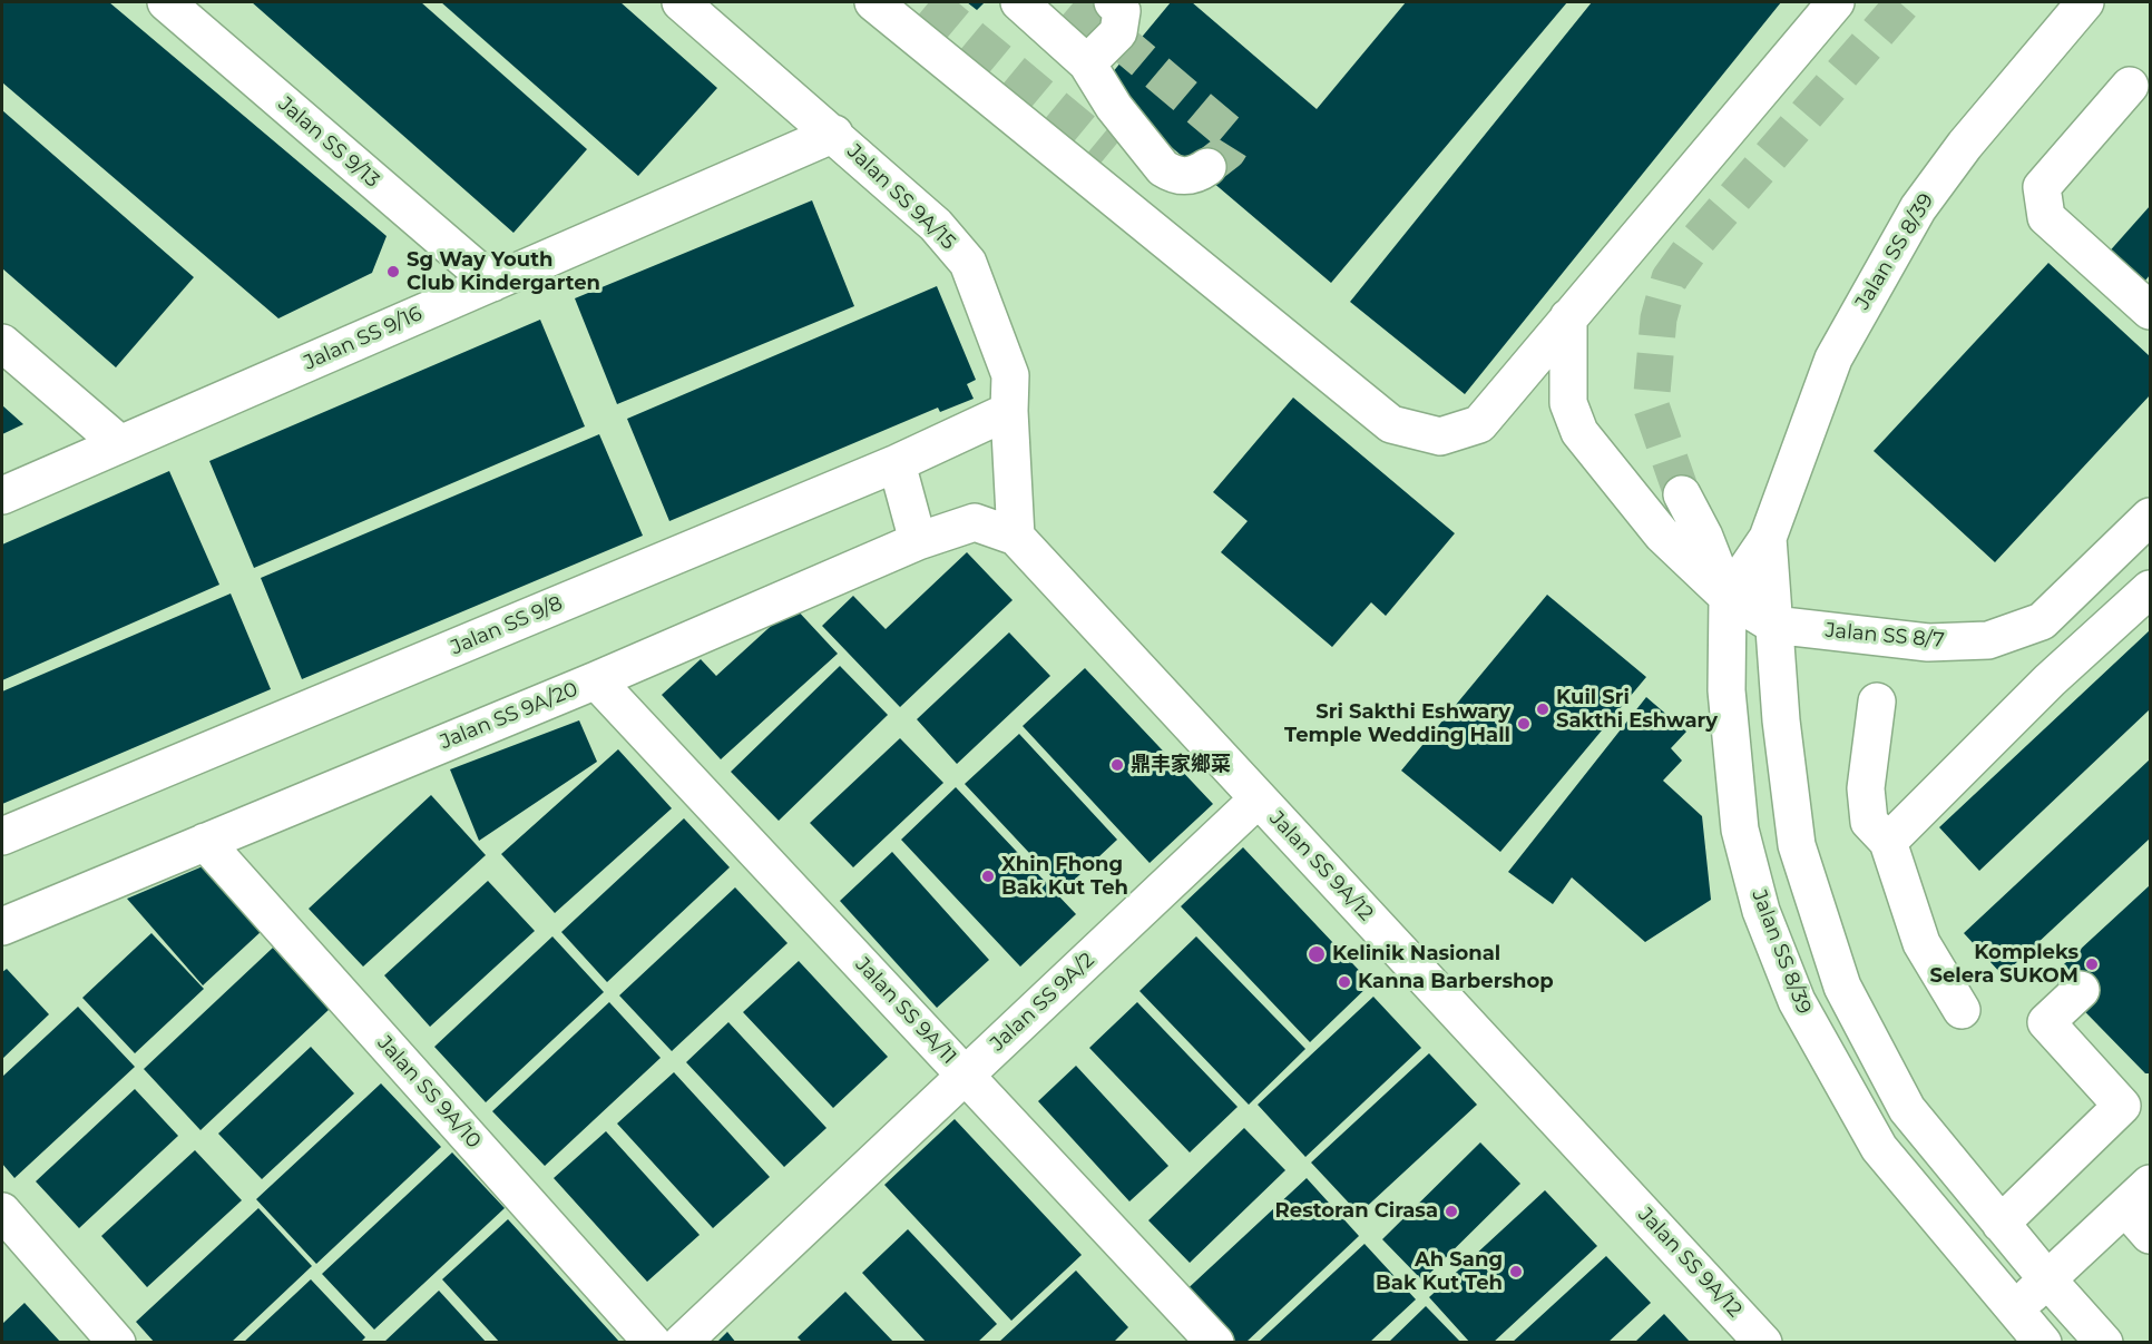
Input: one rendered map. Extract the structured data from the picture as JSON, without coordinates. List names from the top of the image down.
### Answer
{
  "streets": {
    "street": [
      "Jalan SS 9/13",
      "Jalan SS 9A/15",
      "Jalan SS 8/39",
      "Jalan SS 9/16",
      "Jalan SS 9/8",
      "Jalan SS 8/7",
      "Jalan SS 9A/20",
      "Jalan SS 9A/12",
      "Jalan SS 9A/2",
      "Jalan SS 9A/11",
      "Jalan SS 9A/10"
    ]
  },
  "crossings": [
    ["Jalan SS 9/13", "Jalan SS 9/16"],
    ["Jalan SS 9A/15", "Jalan SS 9/16"],
    ["Jalan SS 9A/15", "Jalan SS 9/8"],
    ["Jalan SS 9A/15", "Jalan SS 9A/20"],
    ["Jalan SS 9A/15", "Jalan SS 9A/12"],
    ["Jalan SS 8/39", "Jalan SS 8/7"],
    ["Jalan SS 9A/20", "Jalan SS 9A/12"],
    ["Jalan SS 9A/20", "Jalan SS 9A/11"],
    ["Jalan SS 9A/20", "Jalan SS 9A/10"],
    ["Jalan SS 9A/12", "Jalan SS 9A/2"],
    ["Jalan SS 9A/2", "Jalan SS 9A/11"]
  ],
  "places": [
    "Sg Way Youth Club Kindergarten",
    "Kuil Sri Sakthi Eshwary",
    "Sri Sakthi Eshwary Temple Wedding Hall",
    "鼎丰家鄉菜",
    "Xhin Fhong Bak Kut Teh",
    "Kelinik Nasional",
    "Kompleks Selera SUKOM",
    "Kanna Barbershop",
    "Restoran Cirasa",
    "Ah Sang Bak Kut Teh"
  ]
}
